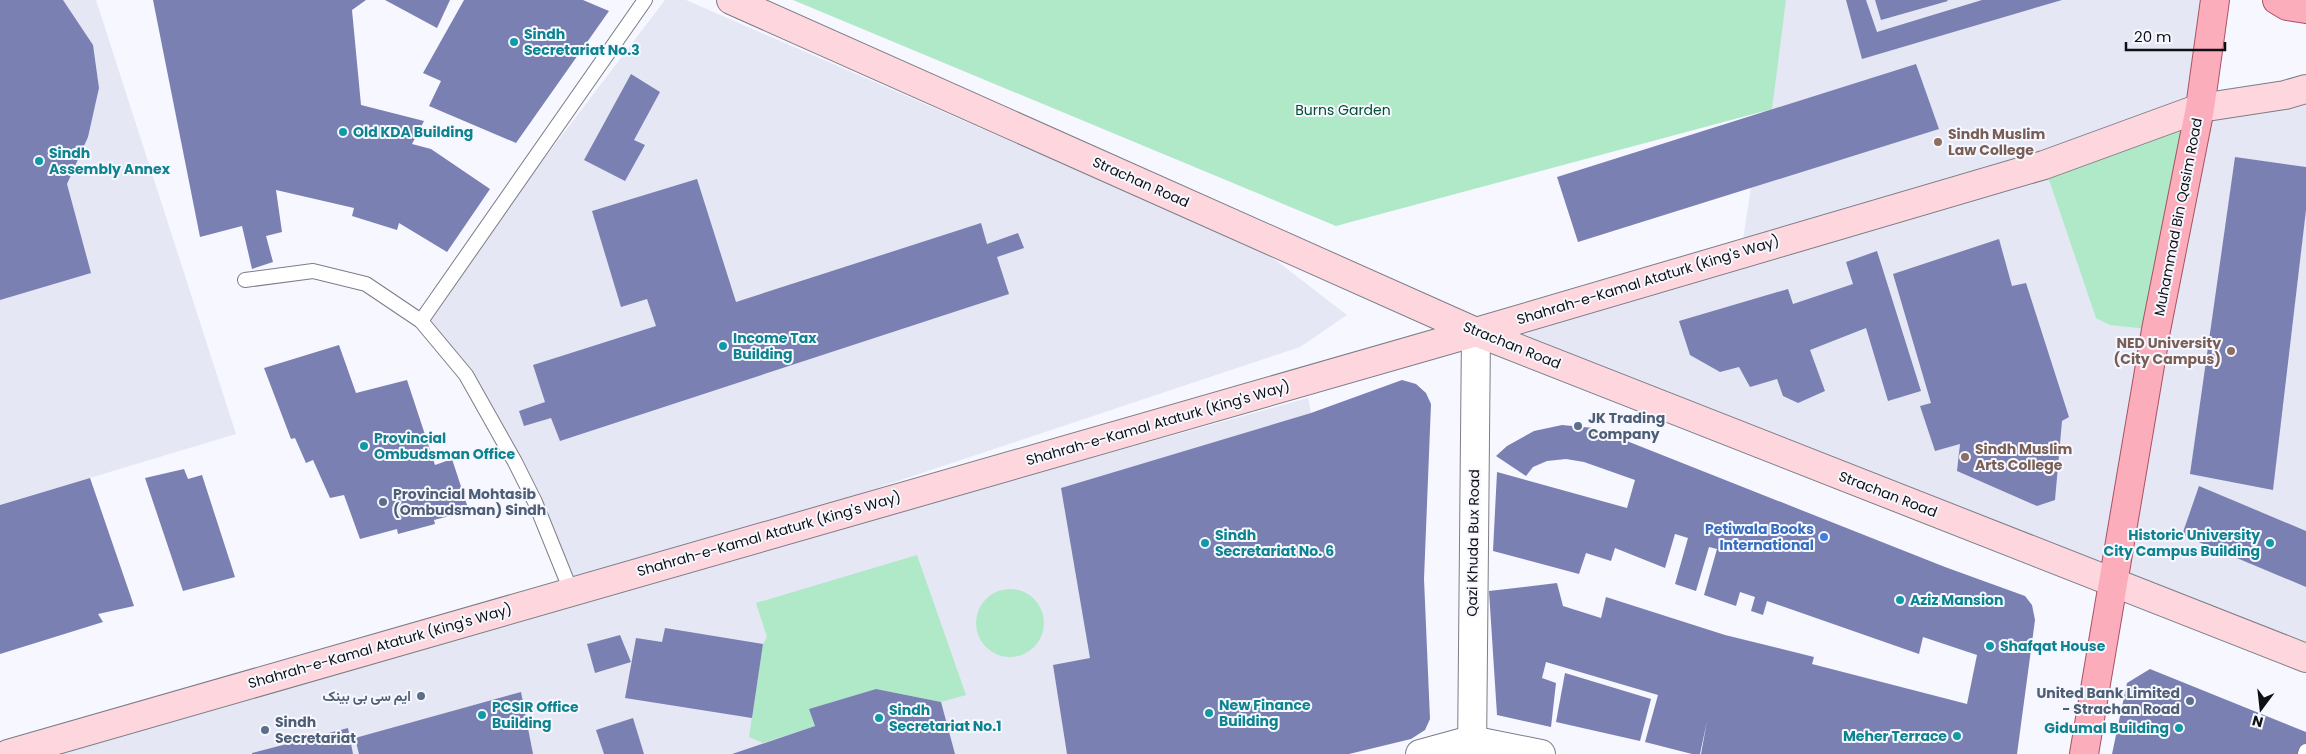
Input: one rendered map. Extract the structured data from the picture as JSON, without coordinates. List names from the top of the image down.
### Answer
{
  "streets": {
    "main road": ["Muhammad Bin Qasim Road"],
    "street": ["Strachan Road", "Shahrah-e-Kamal Ataturk (King's Way)", "Qazi Khuda Bux Road"]
  },
  "crossings": [
    ["Strachan Road", "Muhammad Bin Qasim Road"],
    ["Strachan Road", "Shahrah-e-Kamal Ataturk (King's Way)"],
    ["Strachan Road", "Qazi Khuda Bux Road"],
    ["Muhammad Bin Qasim Road", "Shahrah-e-Kamal Ataturk (King's Way)"],
    ["Shahrah-e-Kamal Ataturk (King's Way)", "Qazi Khuda Bux Road"]
  ],
  "parks": ["Burns Garden"],
  "places": [
    "Sindh Secretariat No.3",
    "Old KDA Building",
    "Sindh Muslim Law College",
    "Sindh Assembly Annex",
    "Income Tax Building",
    "NED University (City Campus)",
    "JK Trading Company",
    "Provincial Ombudsman Office",
    "Sindh Muslim Arts College",
    "Provincial Mohtasib (Ombudsman) Sindh",
    "Petiwala Books International",
    "Sindh Secretariat No. 6",
    "Historic University City Campus Building",
    "Aziz Mansion",
    "Shafqat House",
    "ایم سی بی بینک",
    "United Bank Limited - Strachan Road",
    "New Finance Building",
    "PCSIR Office Building",
    "Sindh Secretariat No.1",
    "Gidumal Building",
    "Sindh Secretariat",
    "Meher Terrace"
  ],
  "scale_bar": "20 m",
  "north": "bottom"
}
